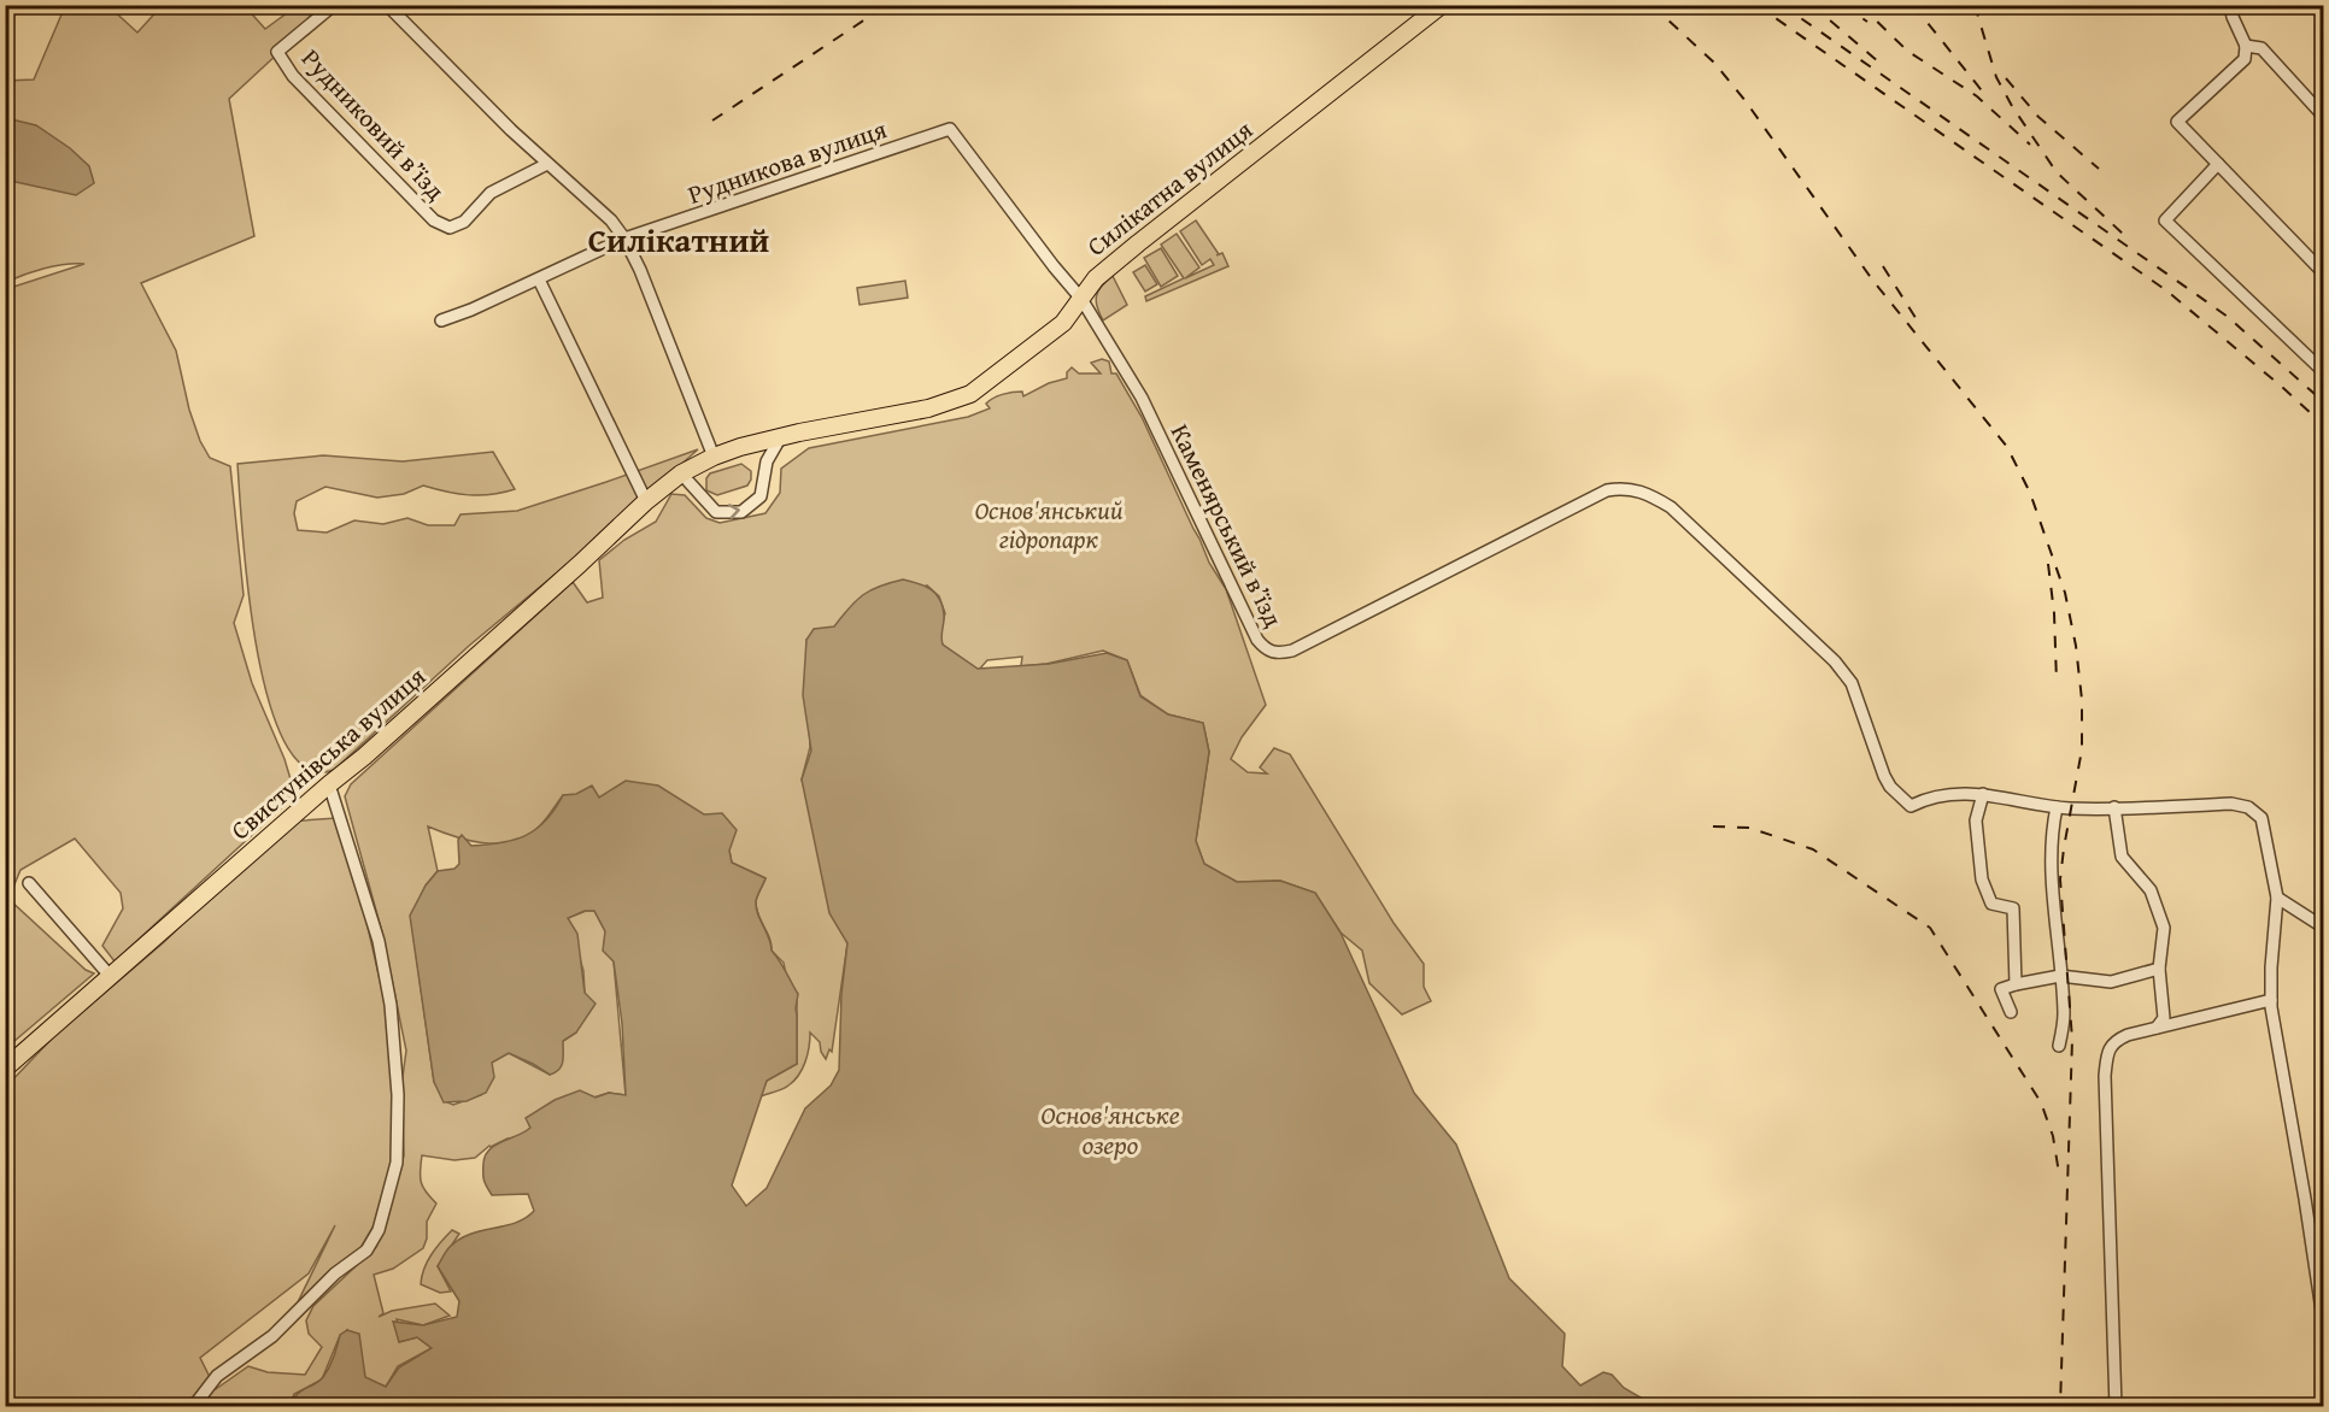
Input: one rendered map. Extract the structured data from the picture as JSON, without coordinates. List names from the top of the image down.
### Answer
{
  "streets": {
    "main road": ["Силікатна вулиця", "Свистунівська вулиця"],
    "street": ["Рудниковий в’їзд", "Рудникова вулиця", "Каменярський в’їзд"]
  },
  "crossings": [
    ["Рудникова вулиця", "Силікатна вулиця"],
    ["Рудникова вулиця", "Каменярський в’їзд"],
    ["Силікатна вулиця", "Каменярський в’їзд"],
    ["Силікатна вулиця", "Свистунівська вулиця"]
  ],
  "districts": ["Силікатний"],
  "water": ["Основ'янське озеро"],
  "parks": ["Основ'янський гідропарк"]
}
